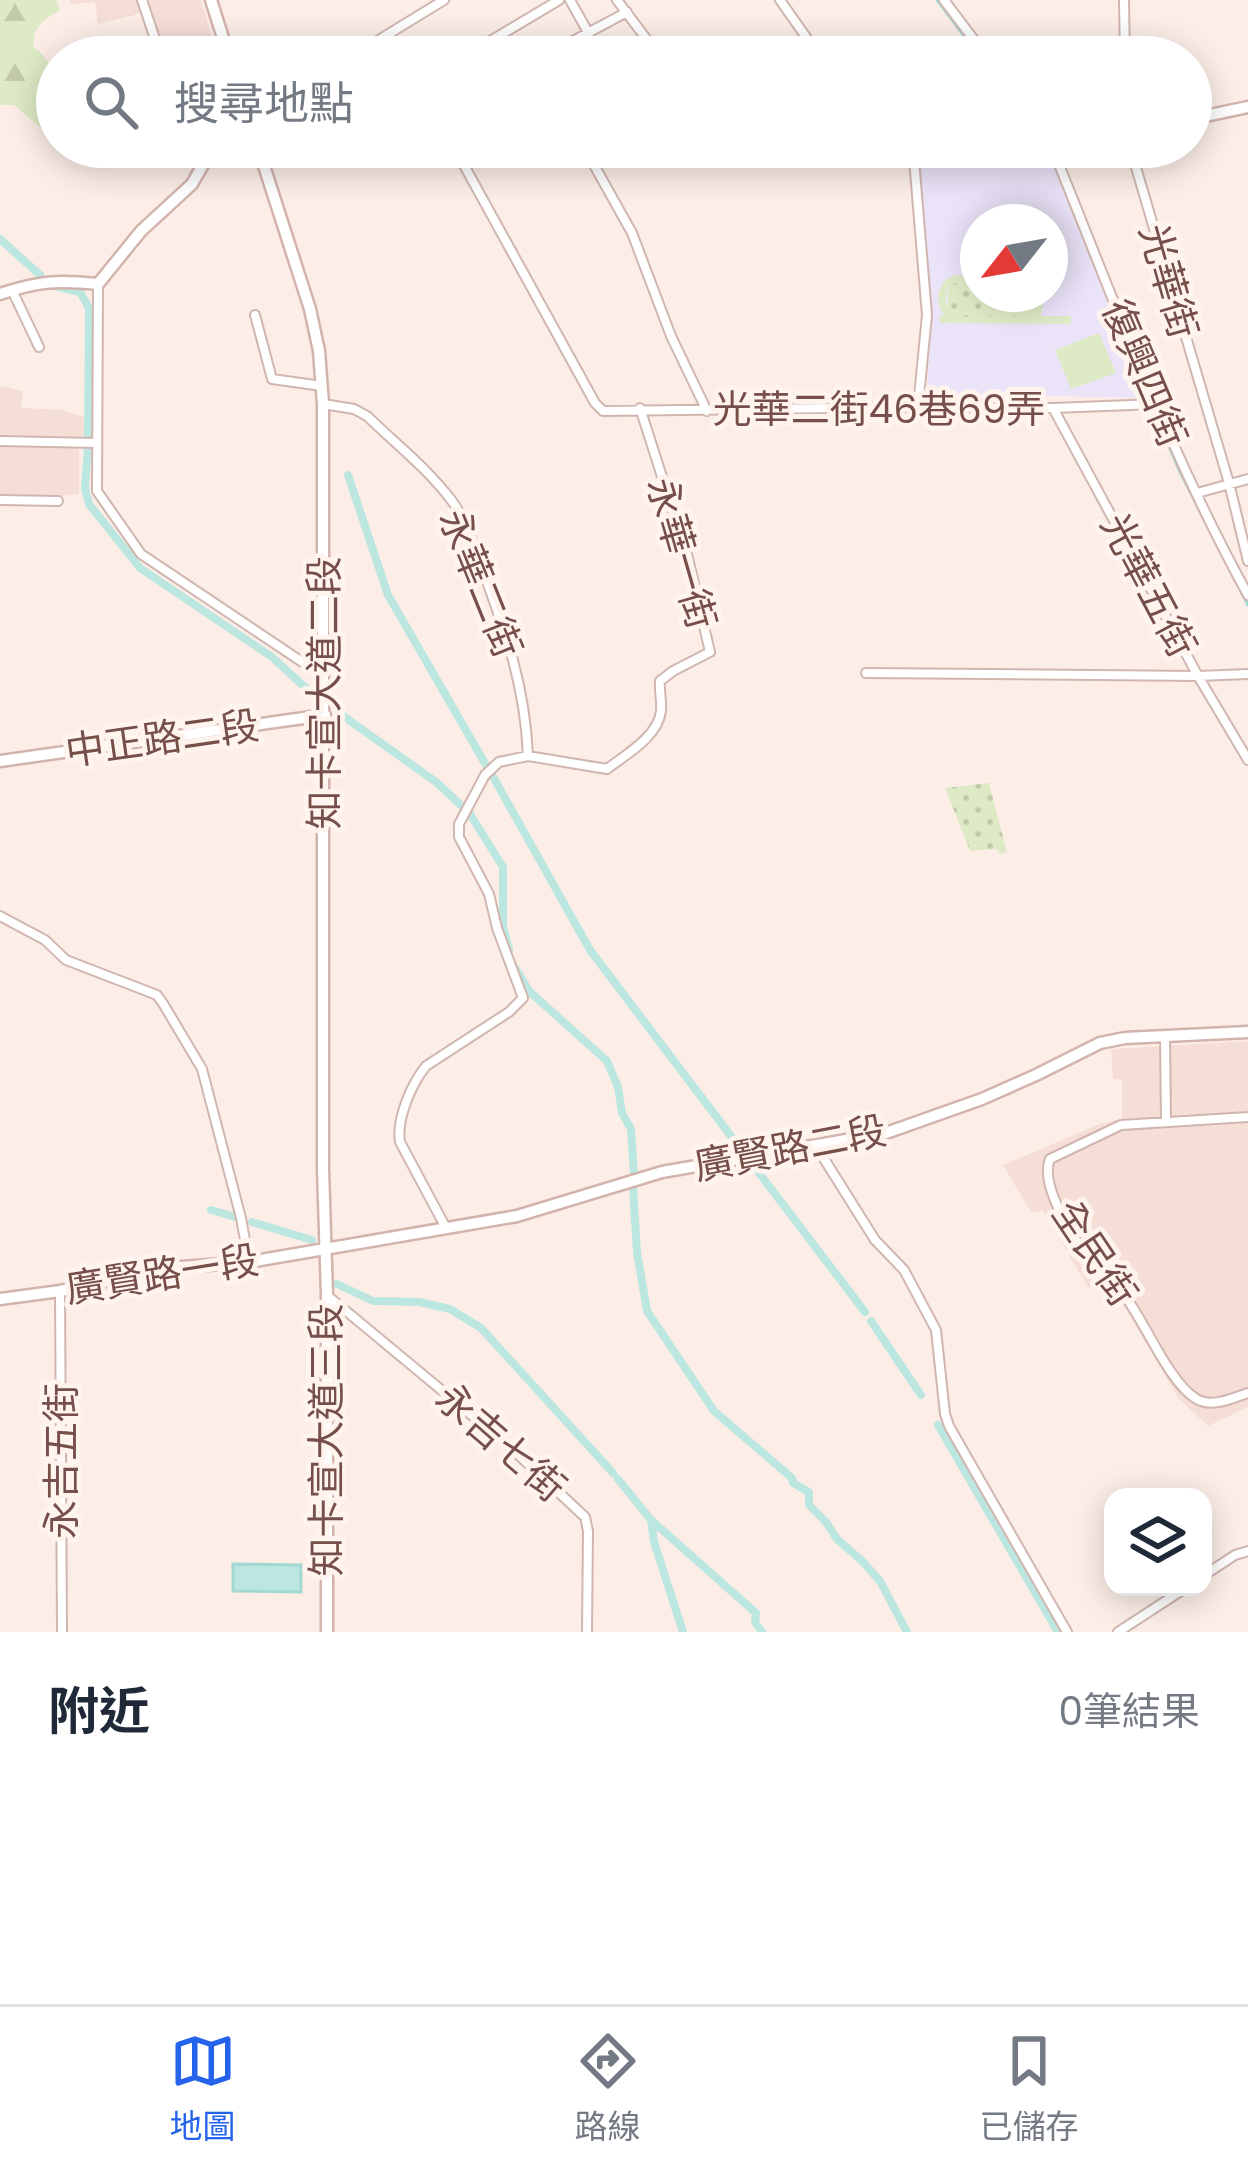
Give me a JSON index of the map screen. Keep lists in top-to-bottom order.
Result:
{
  "streets": {
    "street": [
      "光華街",
      "復興四街",
      "光華二街46巷69弄",
      "永華一街",
      "永華二街",
      "光華五街",
      "知卡宣大道二段",
      "中正路二段",
      "廣賢路二段",
      "全民街",
      "廣賢路一段",
      "知卡宣大道三段",
      "永吉七街",
      "永吉五街"
    ]
  },
  "crossings": [
    ["復興四街", "光華二街46巷69弄"],
    ["光華二街46巷69弄", "永華一街"],
    ["光華二街46巷69弄", "光華五街"],
    ["永華一街", "永華二街"],
    ["永華二街", "知卡宣大道二段"],
    ["知卡宣大道二段", "中正路二段"],
    ["知卡宣大道二段", "廣賢路二段"],
    ["知卡宣大道二段", "廣賢路一段"],
    ["知卡宣大道二段", "知卡宣大道三段"],
    ["廣賢路二段", "廣賢路一段"],
    ["廣賢路二段", "知卡宣大道三段"],
    ["廣賢路一段", "知卡宣大道三段"],
    ["廣賢路一段", "永吉五街"],
    ["知卡宣大道三段", "永吉七街"]
  ],
  "north": "bottom left",
  "page": {
    "search": "搜尋地點",
    "heading": ["附近", "0筆結果"],
    "nav": ["地圖", "路線", "已儲存"]
  }
}
